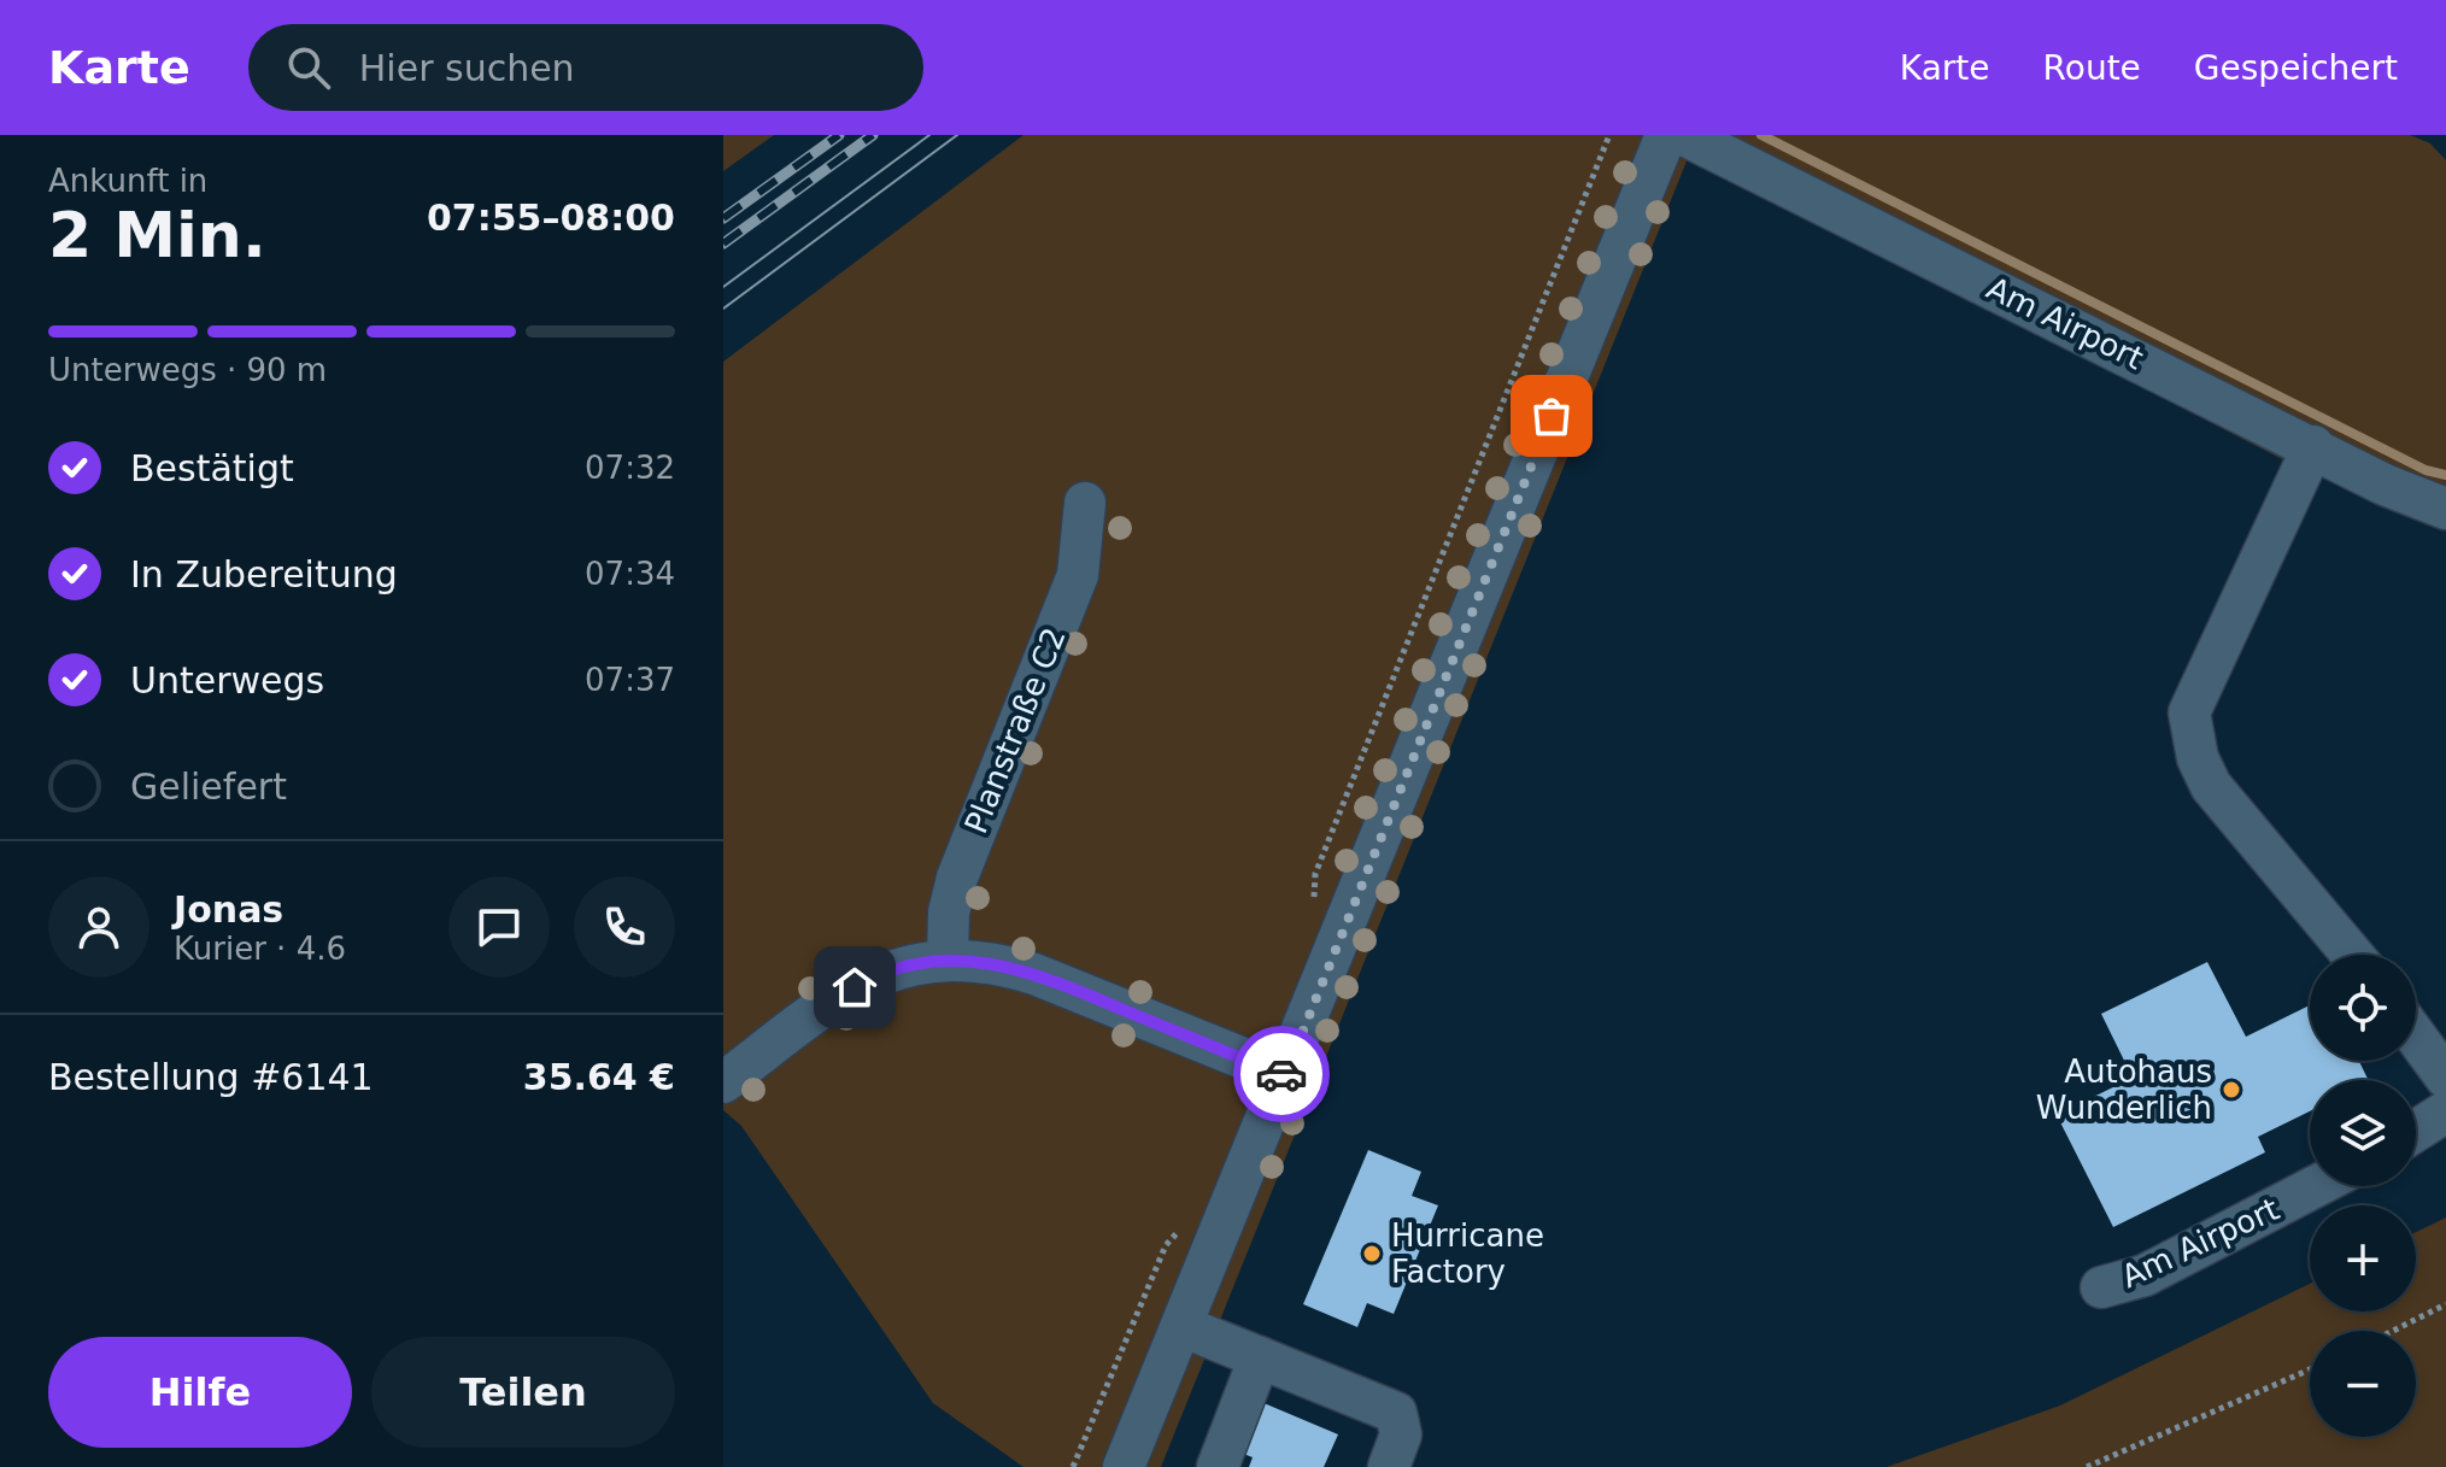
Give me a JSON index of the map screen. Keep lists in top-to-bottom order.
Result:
{
  "streets": {
    "street": ["Am Airport", "Planstraße C2"]
  },
  "places": ["Autohaus Wunderlich", "Hurricane Factory"],
  "page": {
    "header": "Karte",
    "search": "Hier suchen",
    "nav": ["Karte", "Route", "Gespeichert"],
    "heading": ["2 Min.", "Ankunft in", "07:55–08:00"],
    "panel": [
      "Jonas",
      "Kurier · 4.6",
      "Bestellung #6141",
      "35.64 €"
    ],
    "bar": "Unterwegs · 90 m",
    "list": [
      ["Bestätigt", "07:32"],
      ["In Zubereitung", "07:34"],
      ["Unterwegs", "07:37"],
      "Geliefert"
    ],
    "map_buttons": ["+", "−"],
    "buttons": ["Hilfe", "Teilen"]
  }
}
